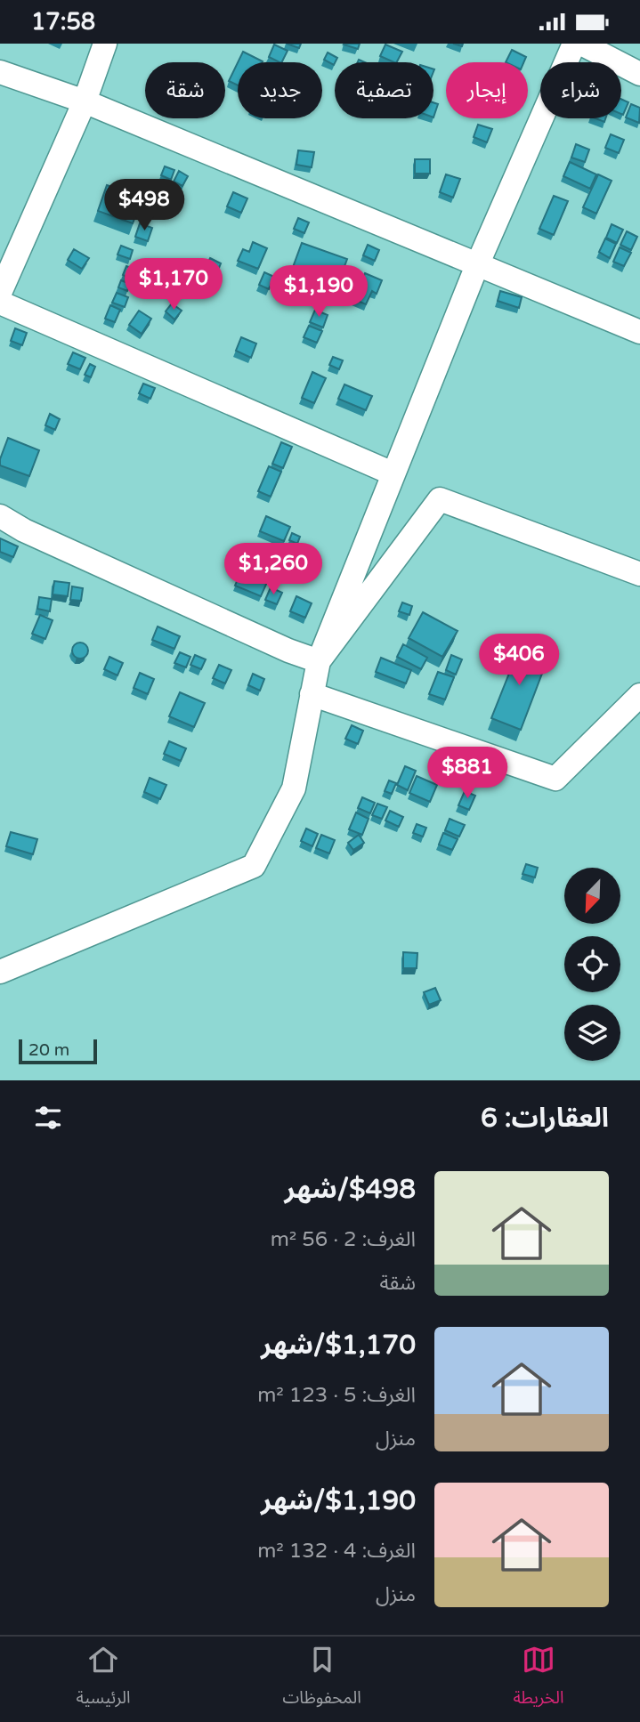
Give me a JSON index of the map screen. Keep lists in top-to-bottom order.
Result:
{
  "scale_bar": "20 m",
  "north": "bottom left",
  "page": {
    "status": "17:58",
    "chip": [
      "شراء",
      "إيجار",
      "تصفية",
      "جديد",
      "شقة"
    ],
    "price": [
      "$498",
      "$1,170",
      "$1,190",
      "$1,260",
      "$406",
      "$881"
    ],
    "scale": "20 m",
    "heading": "العقارات: 6",
    "list": [
      {
        "name": "$498/شهر",
        "note": "الغرف: 2 · 56 m² · شقة"
      },
      {
        "name": "$1,170/شهر",
        "note": "الغرف: 5 · 123 m² · منزل"
      },
      {
        "name": "$1,190/شهر",
        "note": "الغرف: 4 · 132 m² · منزل"
      }
    ],
    "tabs": ["الخريطة", "المحفوظات", "الرئيسية"]
  }
}
